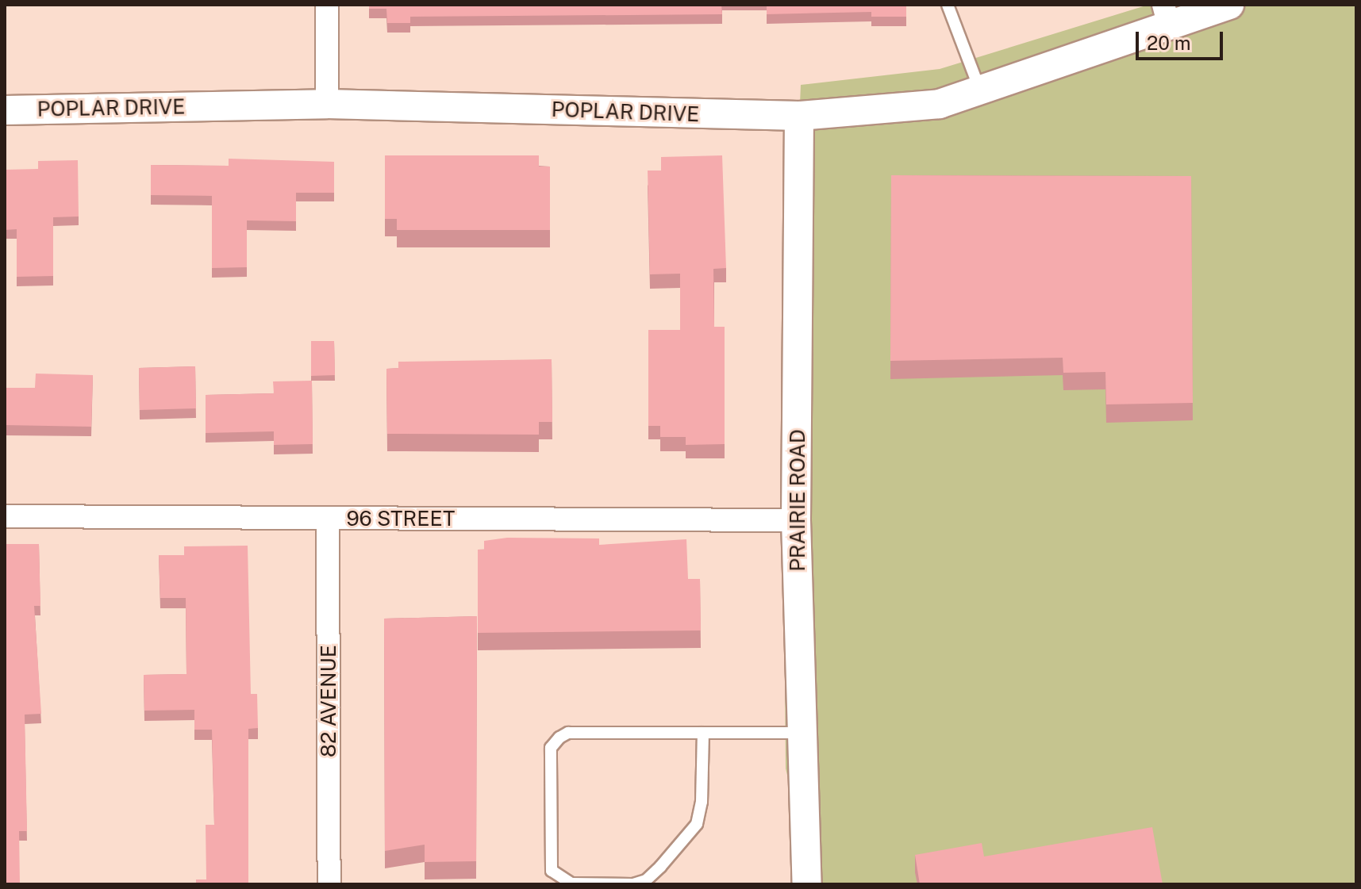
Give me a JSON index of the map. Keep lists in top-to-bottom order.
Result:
{
  "streets": {
    "street": [
      "POPLAR DRIVE",
      "PRAIRIE ROAD",
      "96 STREET",
      "82 AVENUE"
    ]
  },
  "crossings": [
    ["POPLAR DRIVE", "PRAIRIE ROAD"],
    ["PRAIRIE ROAD", "96 STREET"],
    ["96 STREET", "82 AVENUE"]
  ],
  "scale_bar": "20 m"
}
